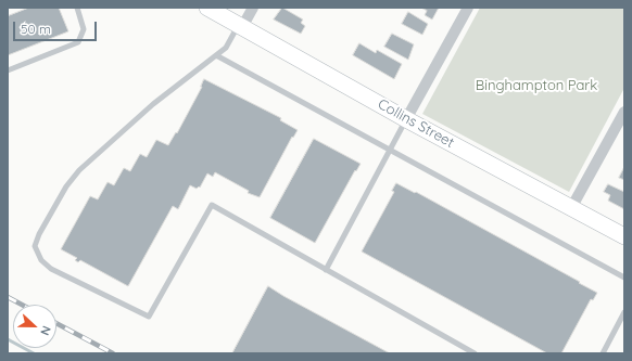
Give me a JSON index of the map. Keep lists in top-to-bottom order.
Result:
{
  "streets": {
    "street": ["Collins Street"]
  },
  "parks": ["Binghampton Park"],
  "scale_bar": "50 m",
  "north": "right"
}
